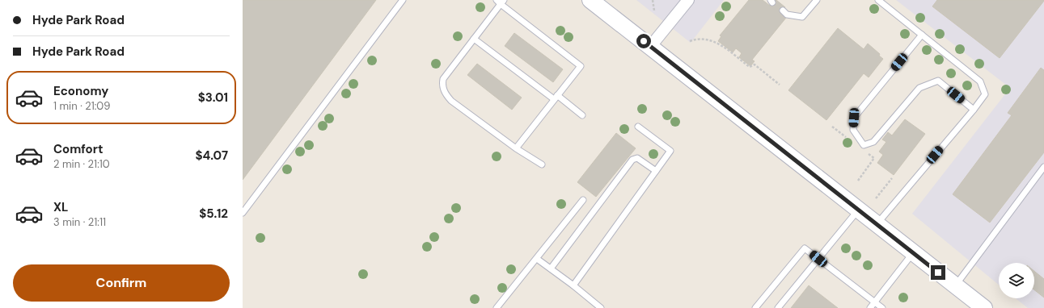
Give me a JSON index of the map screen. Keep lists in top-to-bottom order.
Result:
{
  "page": {
    "banner": ["Hyde Park Road", "Hyde Park Road"],
    "list": [
      {
        "name": "Economy",
        "note": "1 min · 21:09",
        "value": "$3.01"
      },
      {
        "name": "Comfort",
        "note": "2 min · 21:10",
        "value": "$4.07"
      },
      {
        "name": "XL",
        "note": "3 min · 21:11",
        "value": "$5.12"
      }
    ],
    "buttons": "Confirm"
  }
}
